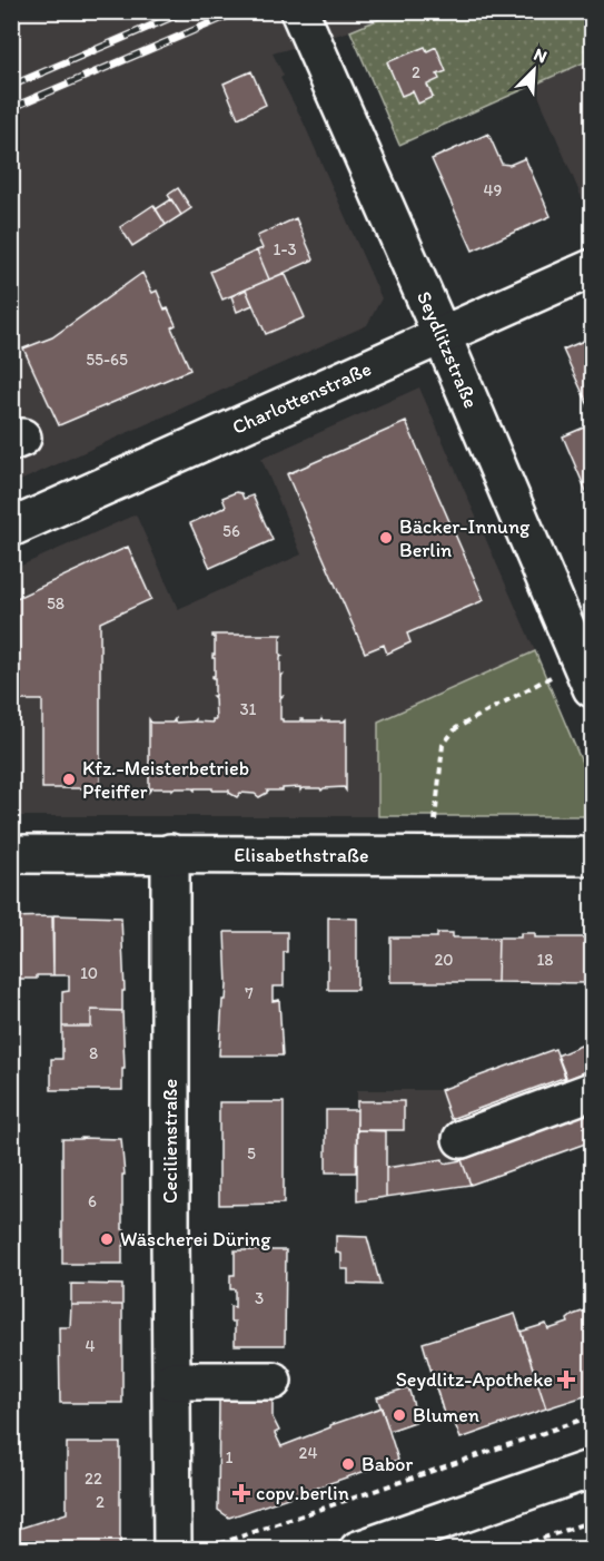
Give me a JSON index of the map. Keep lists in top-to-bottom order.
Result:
{
  "streets": {
    "street": [
      "Seydlitzstraße",
      "Charlottenstraße",
      "Elisabethstraße",
      "Cecilienstraße"
    ]
  },
  "crossings": [
    ["Seydlitzstraße", "Charlottenstraße"],
    ["Elisabethstraße", "Cecilienstraße"]
  ],
  "places": {
    "other": [
      "Bäcker-Innung Berlin",
      "Kfz.-Meisterbetrieb Pfeiffer",
      "Wäscherei Düring",
      "Blumen",
      "Babor"
    ],
    "health": ["Seydlitz-Apotheke", "copv.berlin"]
  },
  "house_numbers": [
    "2",
    "49",
    "1-3",
    "55-65",
    "56",
    "58",
    "31",
    "20",
    "18",
    "10",
    "7",
    "8",
    "5",
    "6",
    "3",
    "4",
    "24",
    "1",
    "22",
    "2"
  ],
  "north": "top right"
}
